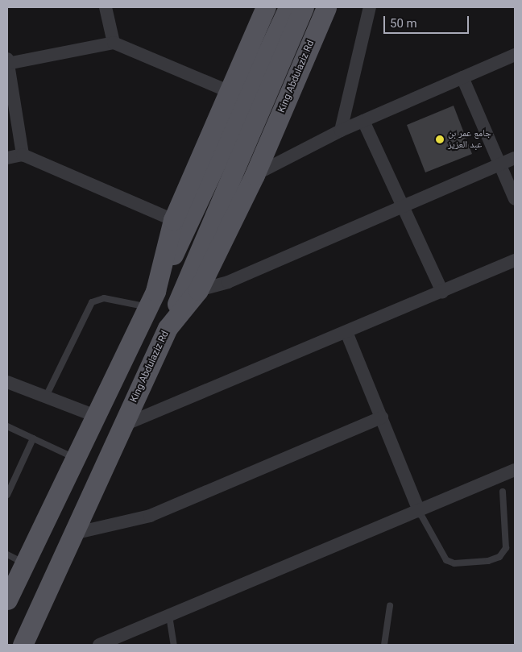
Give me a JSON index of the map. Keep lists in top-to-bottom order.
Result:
{
  "streets": {
    "main road": ["King Abdulaziz Rd"]
  },
  "places": ["جامع عمر بن عبد العزيز"],
  "scale_bar": "50 m"
}
